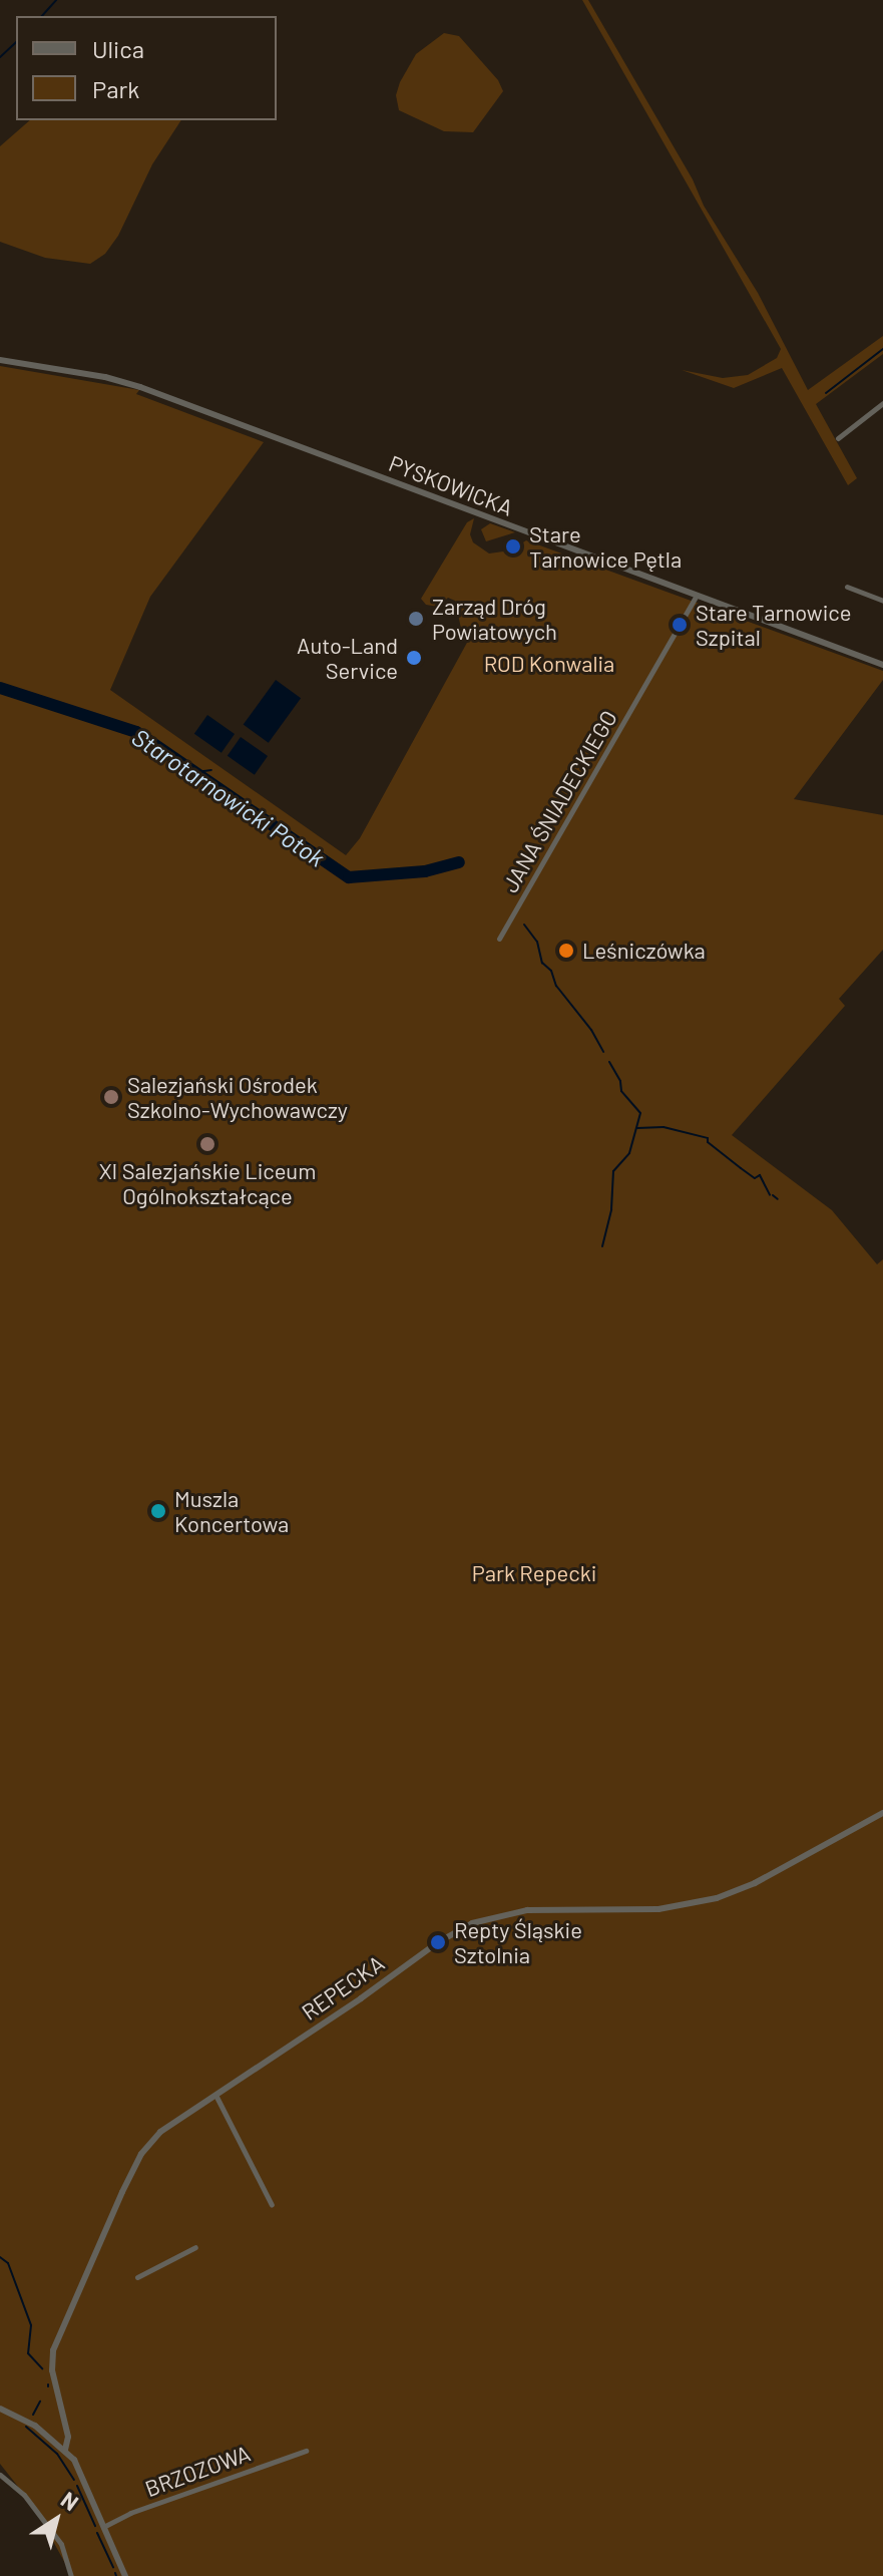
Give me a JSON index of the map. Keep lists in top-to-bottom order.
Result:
{
  "streets": {
    "street": [
      "PYSKOWICKA",
      "JANA ŚNIADECKIEGO",
      "REPECKA",
      "BRZOZOWA"
    ]
  },
  "crossings": [
    ["PYSKOWICKA", "JANA ŚNIADECKIEGO"]
  ],
  "water": ["Starotarnowicki Potok"],
  "parks": ["ROD Konwalia", "Park Repecki"],
  "places": [
    "Stare Tarnowice Pętla",
    "Zarząd Dróg Powiatowych",
    "Stare Tarnowice Szpital",
    "Auto-Land Service",
    "Leśniczówka",
    "Salezjański Ośrodek Szkolno-Wychowawczy",
    "XI Salezjańskie Liceum Ogólnokształcące",
    "Muszla Koncertowa",
    "Repty Śląskie Sztolnia"
  ],
  "legend": ["Ulica", "Park"],
  "north": "top right"
}
